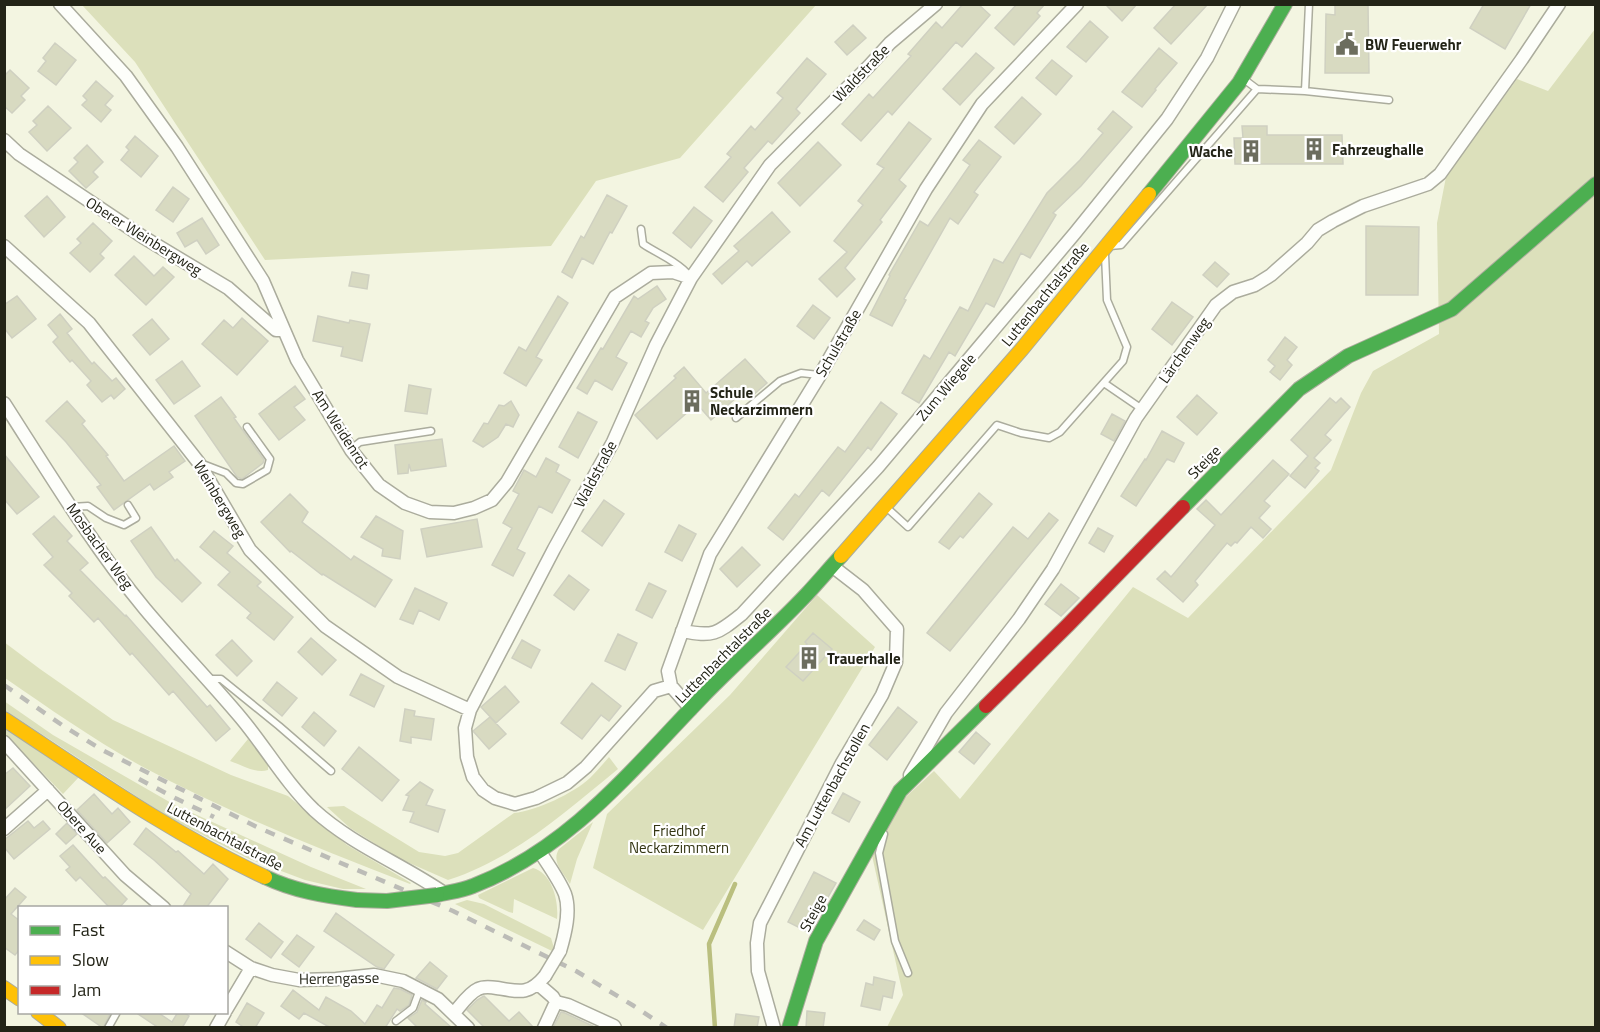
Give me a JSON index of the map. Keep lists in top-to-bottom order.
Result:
{
  "streets": {
    "street": [
      "Waldstraße",
      "Oberer Weinbergweg",
      "Luttenbachtalstraße",
      "Schulstraße",
      "Lärchenweg",
      "Zum Wiegele",
      "Am Weidenrot",
      "Steige",
      "Weinbergweg",
      "Mosbacher Weg",
      "Am Luttenbachstollen",
      "Obere Aue",
      "Herrengasse"
    ]
  },
  "crossings": [
    ["Waldstraße", "Schulstraße"],
    ["Waldstraße", "Am Weidenrot"],
    ["Waldstraße", "Weinbergweg"],
    ["Oberer Weinbergweg", "Am Weidenrot"],
    ["Luttenbachtalstraße", "Mosbacher Weg"],
    ["Luttenbachtalstraße", "Am Luttenbachstollen"],
    ["Schulstraße", "Zum Wiegele"],
    ["Lärchenweg", "Steige"]
  ],
  "parks": ["Friedhof Neckarzimmern"],
  "places": {
    "public building": ["BW Feuerwehr"],
    "building": [
      "Fahrzeughalle",
      "Wache",
      "Schule Neckarzimmern",
      "Trauerhalle"
    ]
  },
  "legend": ["Fast", "Slow", "Jam"]
}
